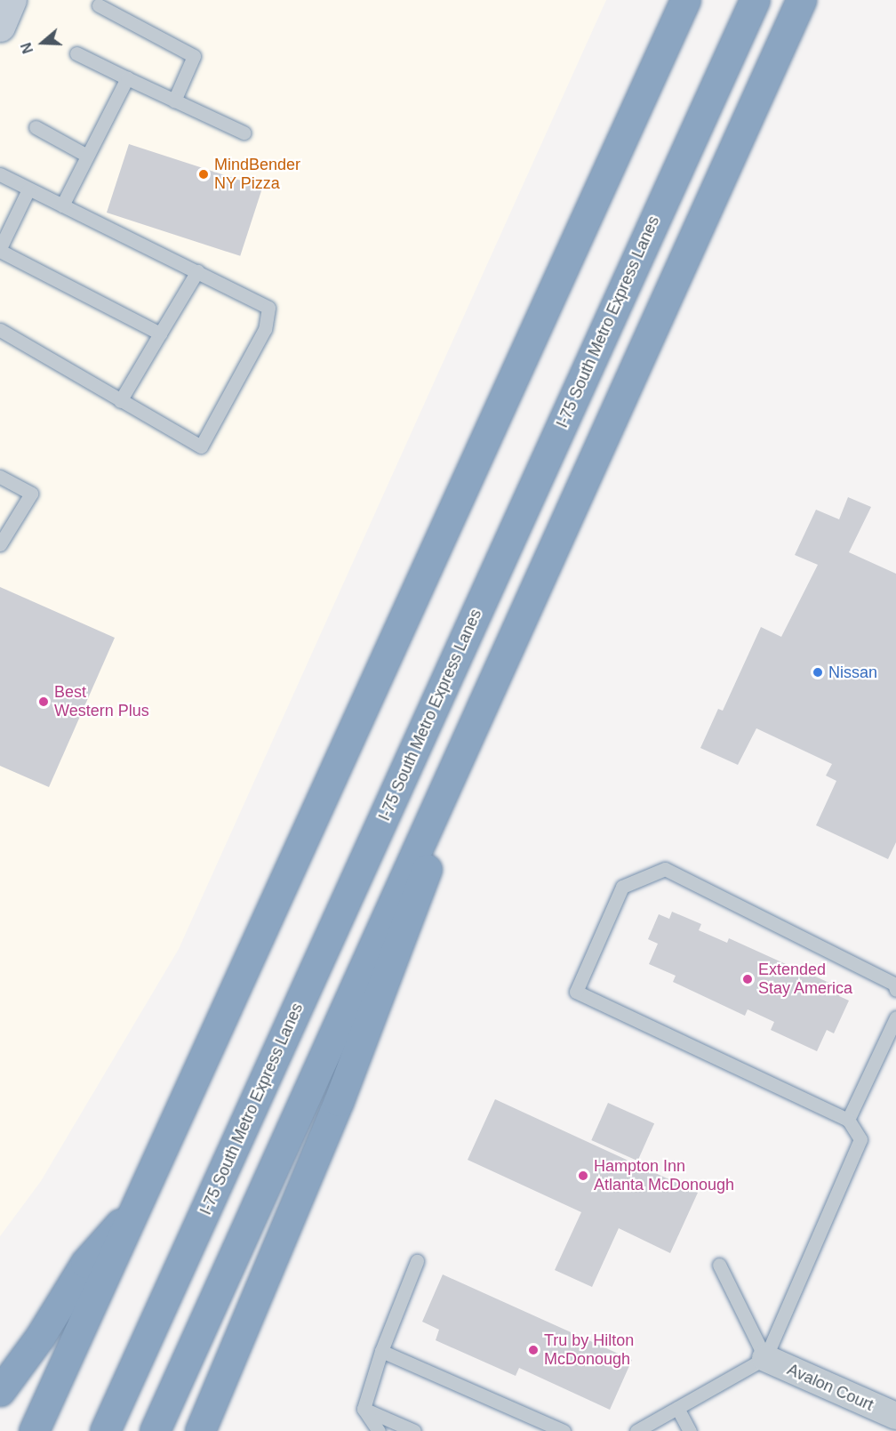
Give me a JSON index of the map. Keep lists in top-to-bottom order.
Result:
{
  "streets": {
    "highway": ["I-75 South Metro Express Lanes"],
    "street": ["Avalon Court"]
  },
  "places": [
    "MindBender NY Pizza",
    "Nissan",
    "Best Western Plus",
    "Extended Stay America",
    "Hampton Inn Atlanta McDonough",
    "Tru by Hilton McDonough"
  ],
  "north": "left"
}
